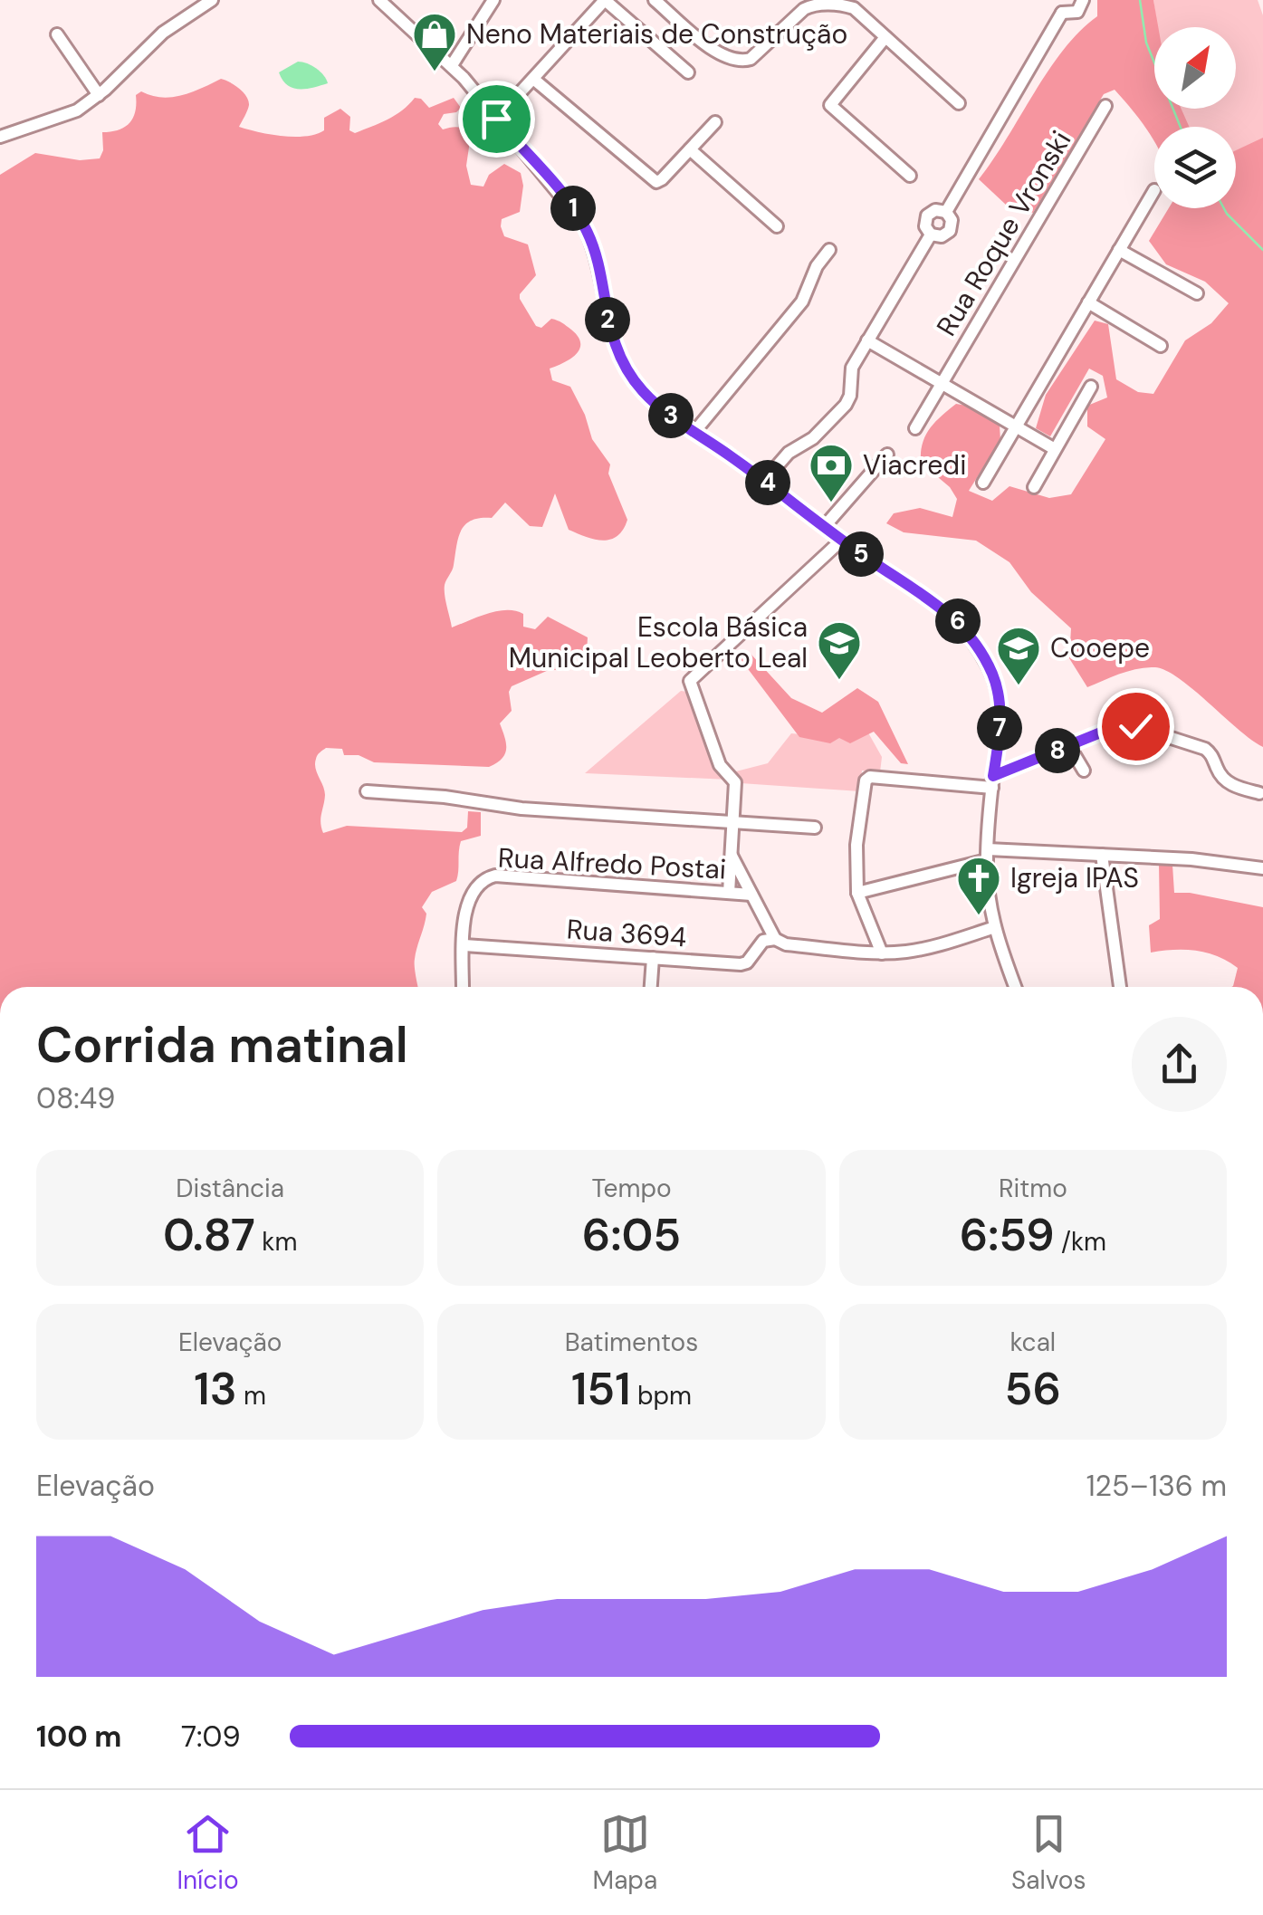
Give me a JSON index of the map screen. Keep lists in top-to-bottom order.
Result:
{
  "streets": {
    "street": ["Rua Roque Vronski", "Rua Alfredo Postai", "Rua 3694"]
  },
  "crossings": [
    ["Rua Alfredo Postai", "Rua 3694"]
  ],
  "places": {
    "shop": ["Neno Materiais de Construção"],
    "bank": ["Viacredi"],
    "school or university": ["Escola Básica Municipal Leoberto Leal", "Cooepe"],
    "church": ["Igreja IPAS"]
  },
  "north": "top right",
  "page": {
    "pins": [
      "1",
      "2",
      "3",
      "4",
      "5",
      "6",
      "7",
      "8"
    ],
    "heading": ["Corrida matinal", "08:49"],
    "stats": [
      ["Distância", "0.87 km"],
      ["Tempo", "6:05"],
      ["Ritmo", "6:59 /km"],
      ["Elevação", "13 m"],
      ["Batimentos", "151 bpm"],
      ["kcal", "56"]
    ],
    "chart": ["Elevação", "125–136 m"],
    "list": [
      {
        "name": "100 m",
        "note": "7:09"
      }
    ],
    "tabs": ["Início", "Mapa", "Salvos"]
  }
}
